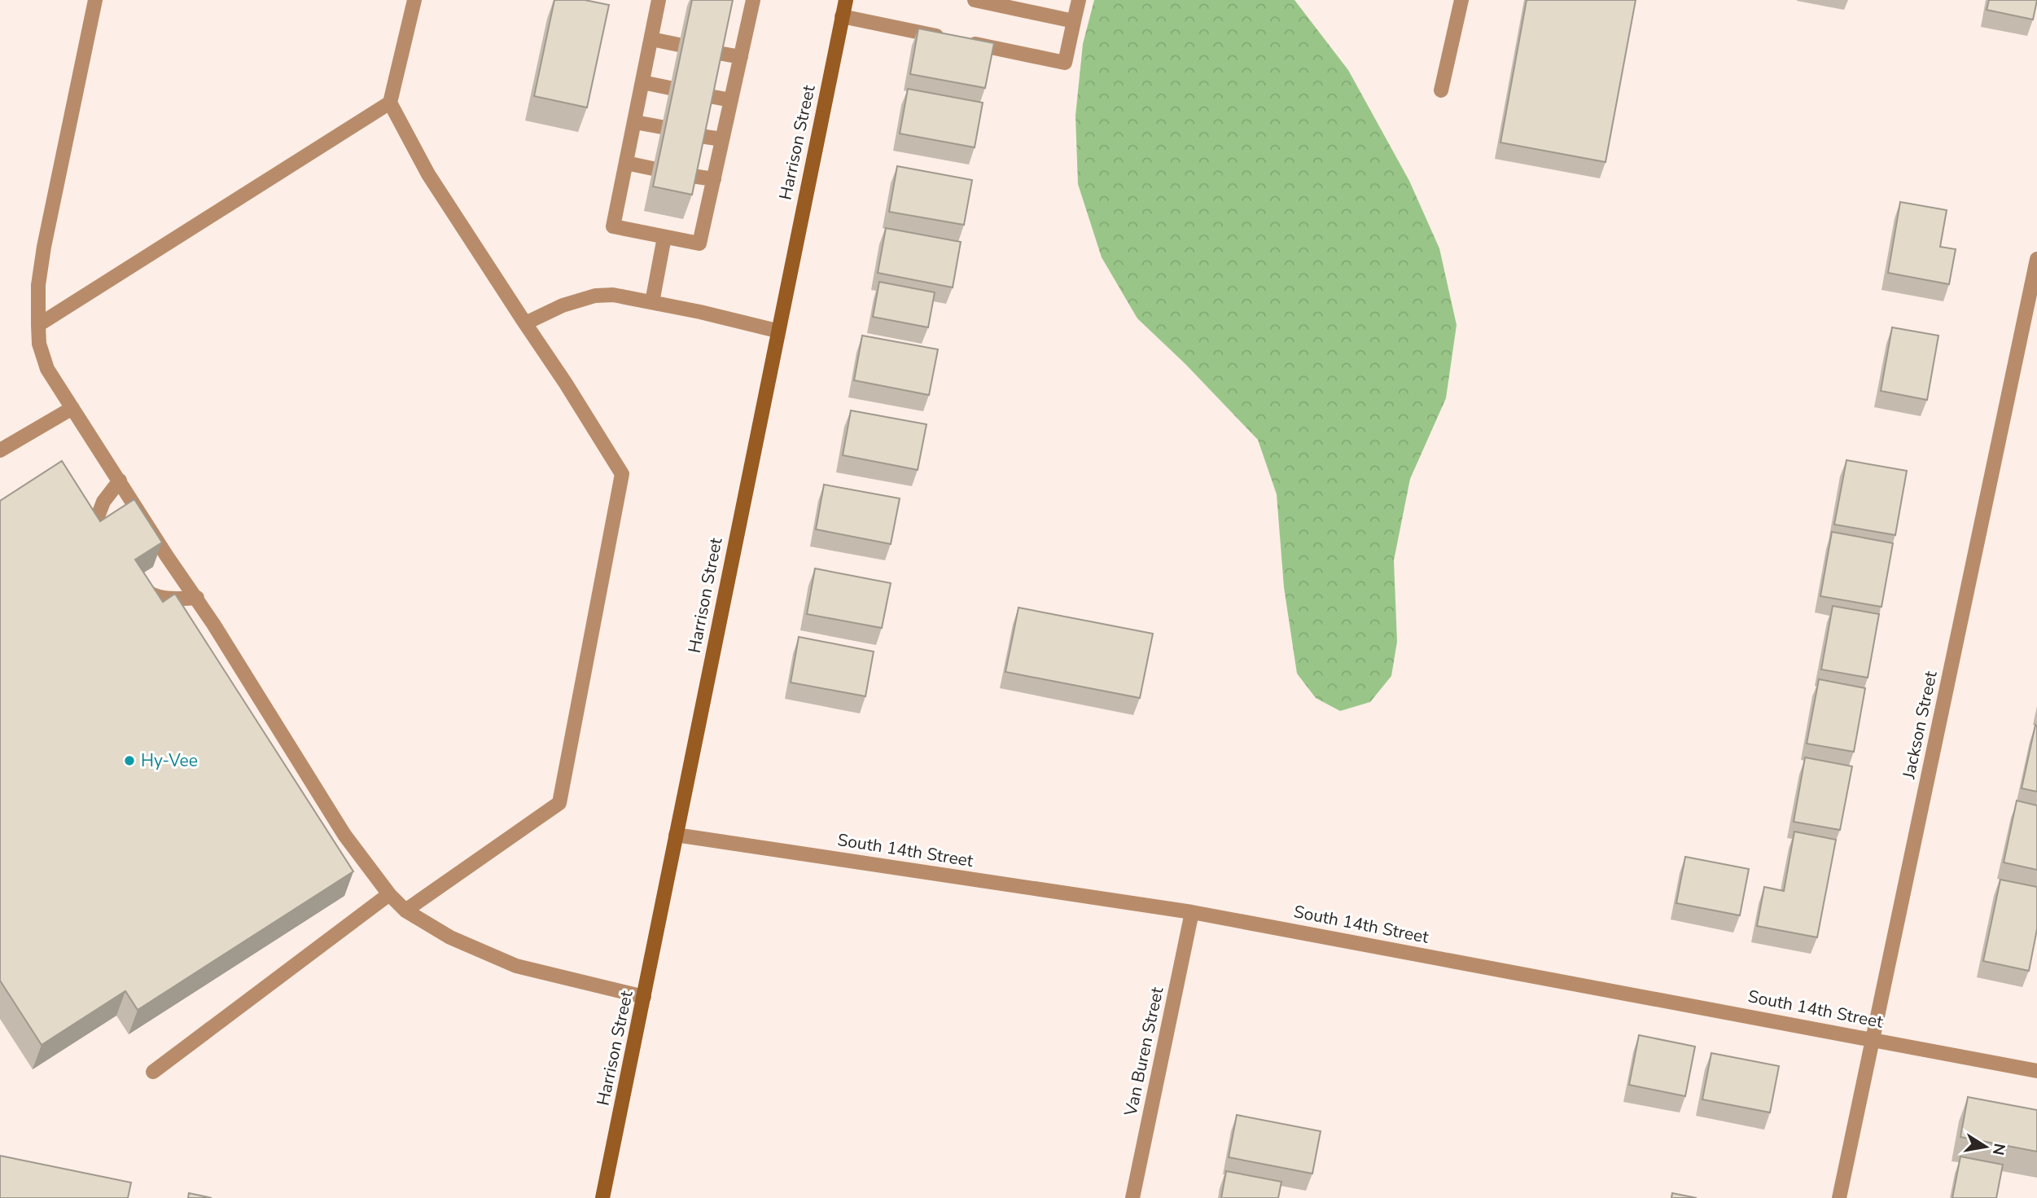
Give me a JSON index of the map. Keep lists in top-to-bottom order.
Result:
{
  "streets": {
    "street": [
      "Harrison Street",
      "Jackson Street",
      "South 14th Street",
      "Van Buren Street"
    ]
  },
  "crossings": [
    ["Harrison Street", "South 14th Street"],
    ["Jackson Street", "South 14th Street"],
    ["South 14th Street", "Van Buren Street"]
  ],
  "places": ["Hy-Vee"],
  "north": "right"
}
